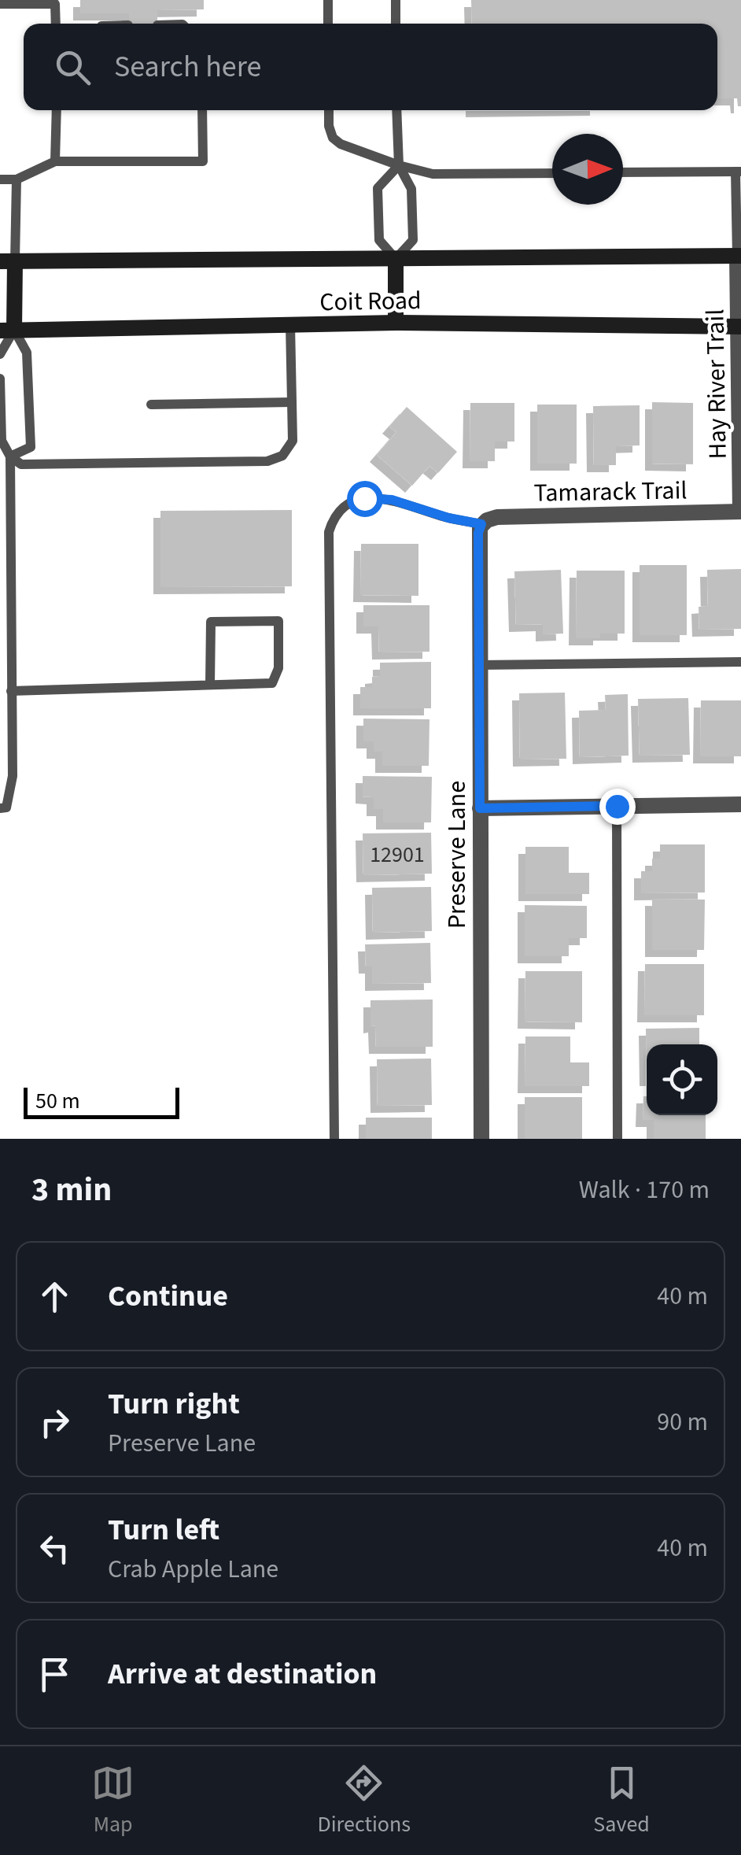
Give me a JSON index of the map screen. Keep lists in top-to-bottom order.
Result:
{
  "streets": {
    "main road": ["Coit Road"],
    "street": ["Hay River Trail", "Tamarack Trail", "Preserve Lane"]
  },
  "crossings": [
    ["Coit Road", "Hay River Trail"],
    ["Hay River Trail", "Tamarack Trail"],
    ["Tamarack Trail", "Preserve Lane"]
  ],
  "house_numbers": ["12901"],
  "scale_bar": "50 m",
  "north": "right",
  "page": {
    "search": "Search here",
    "scale": "50 m",
    "heading": ["3 min", "Walk · 170 m"],
    "list": [
      ["Continue", "40 m"],
      ["Turn right", "Preserve Lane", "90 m"],
      ["Turn left", "Crab Apple Lane", "40 m"],
      "Arrive at destination"
    ],
    "nav": ["Map", "Directions", "Saved"]
  }
}
